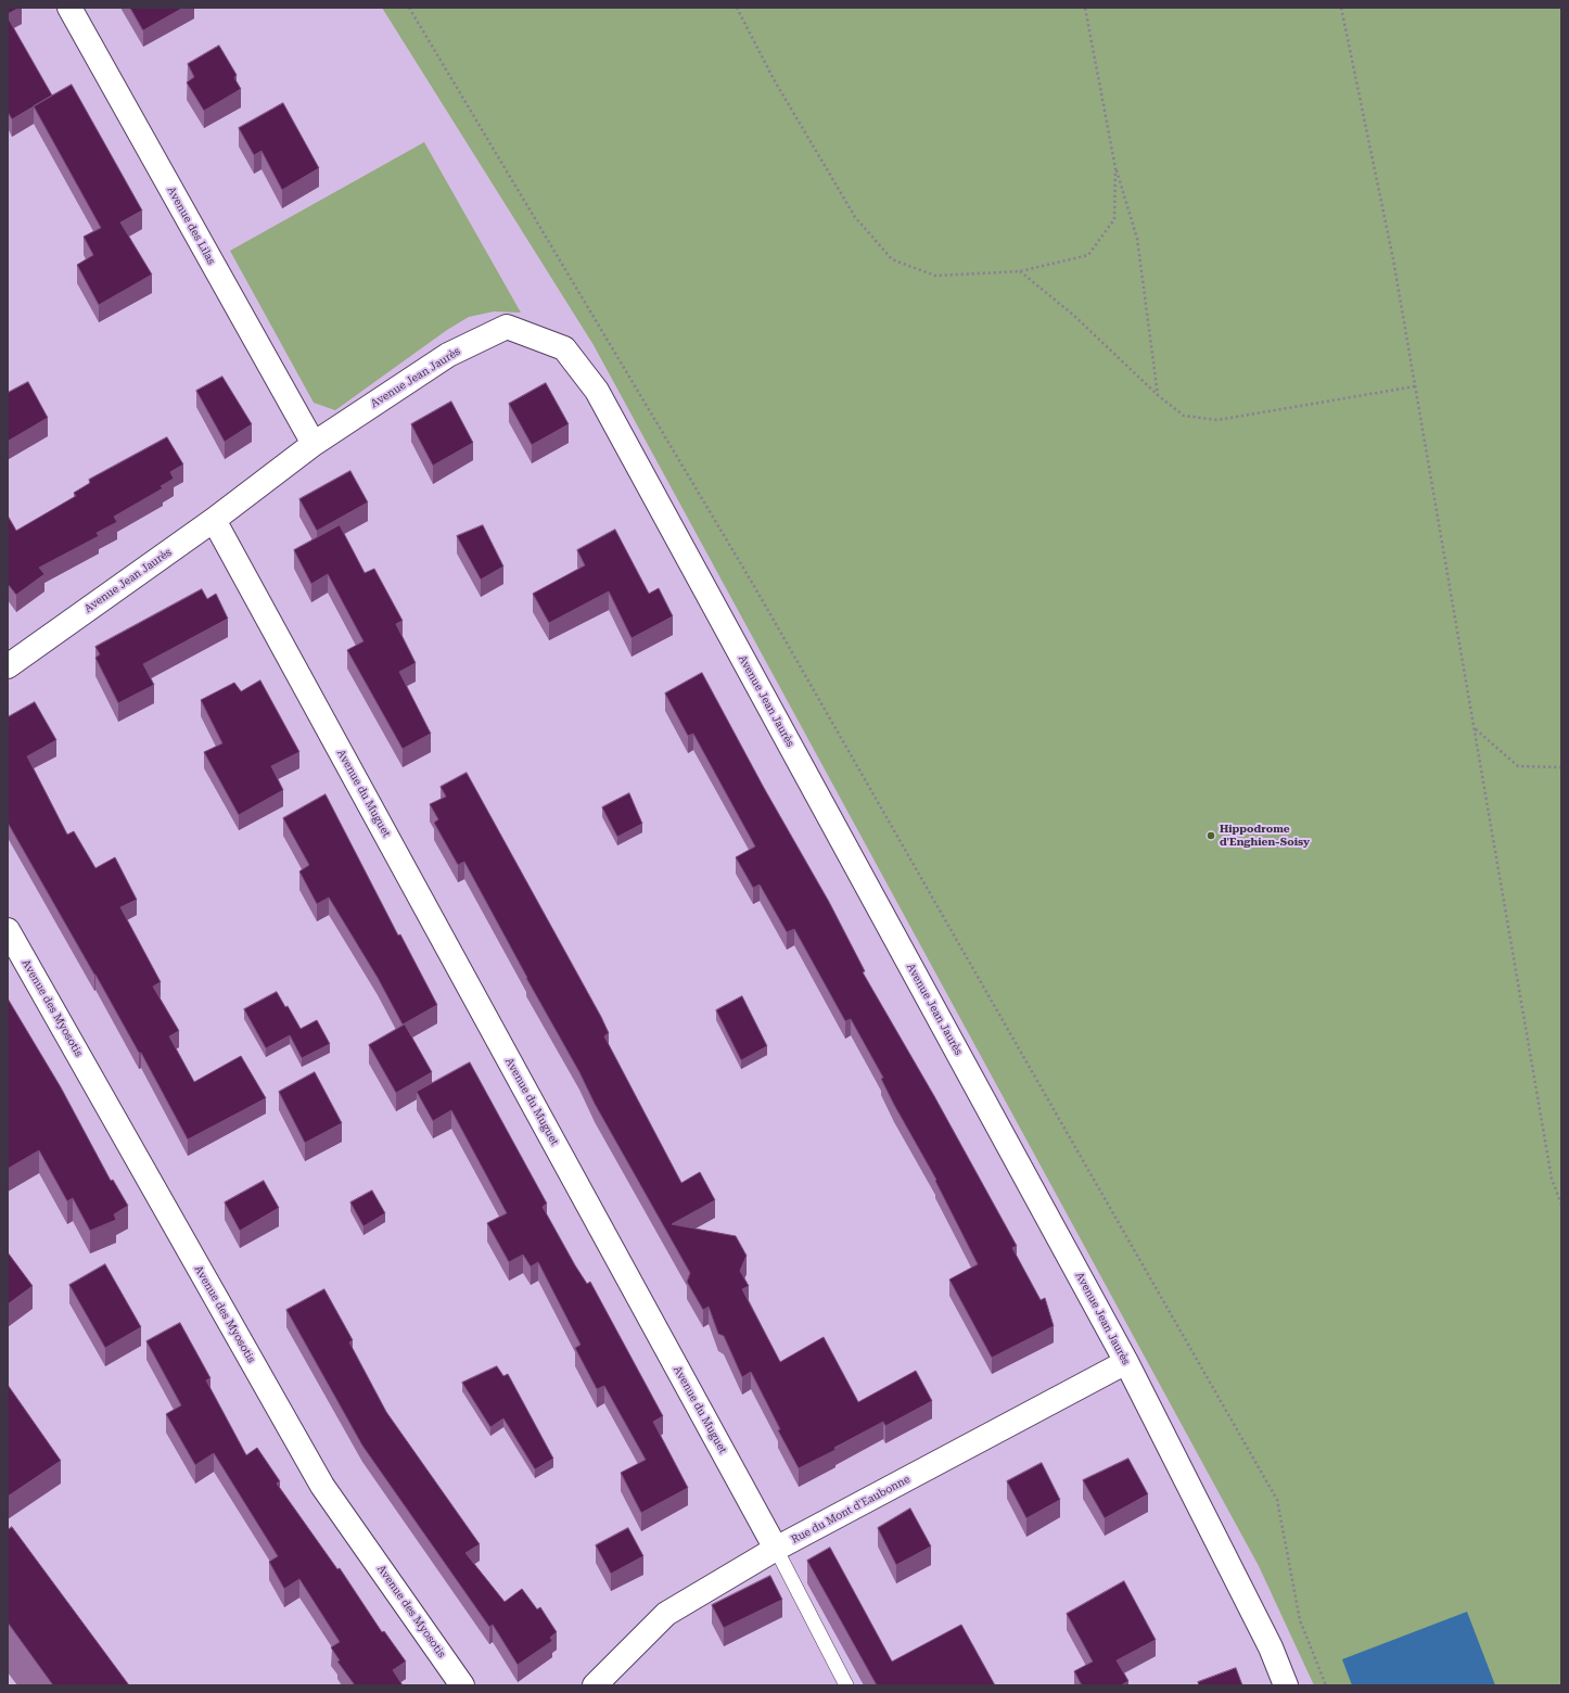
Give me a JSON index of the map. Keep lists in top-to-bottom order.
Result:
{
  "streets": {
    "street": [
      "Avenue des Lilas",
      "Avenue Jean Jaurès",
      "Avenue du Muguet",
      "Avenue des Myosotis",
      "Rue du Mont d'Eaubonne"
    ]
  },
  "crossings": [
    ["Avenue des Lilas", "Avenue Jean Jaurès"],
    ["Avenue Jean Jaurès", "Avenue du Muguet"],
    ["Avenue Jean Jaurès", "Rue du Mont d'Eaubonne"],
    ["Avenue du Muguet", "Rue du Mont d'Eaubonne"]
  ],
  "places": ["Hippodrome d'Enghien-Soisy"]
}
